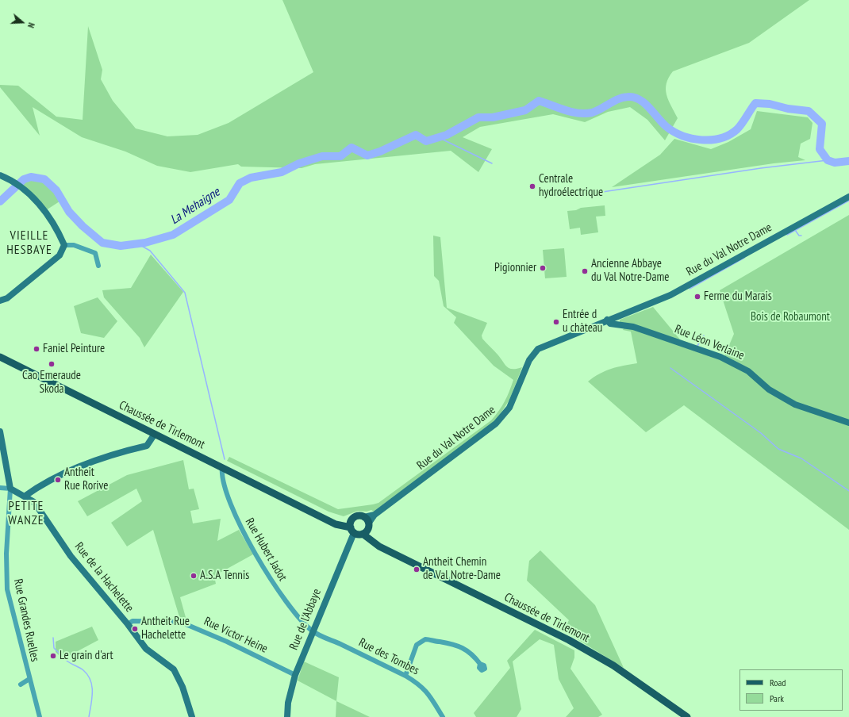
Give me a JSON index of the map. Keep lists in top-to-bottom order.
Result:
{
  "streets": {
    "main road": ["Chaussée de Tirlemont"],
    "street": [
      "Rue du Val Notre Dame",
      "Rue Léon Verlaine",
      "Rue Hubert Jadot",
      "Rue de la Hachelette",
      "Rue de l'Abbaye",
      "Rue Grandes Ruelles",
      "Rue Victor Heine",
      "Rue des Tombes"
    ]
  },
  "crossings": [
    ["Rue du Val Notre Dame", "Rue Léon Verlaine"],
    ["Rue du Val Notre Dame", "Chaussée de Tirlemont"],
    ["Chaussée de Tirlemont", "Rue Hubert Jadot"],
    ["Chaussée de Tirlemont", "Rue de l'Abbaye"],
    ["Rue Hubert Jadot", "Rue de l'Abbaye"],
    ["Rue Hubert Jadot", "Rue des Tombes"],
    ["Rue de la Hachelette", "Rue Grandes Ruelles"],
    ["Rue de la Hachelette", "Rue Victor Heine"],
    ["Rue de l'Abbaye", "Rue Victor Heine"],
    ["Rue de l'Abbaye", "Rue des Tombes"]
  ],
  "districts": ["VIEILLE HESBAYE", "PETITE WANZE"],
  "water": ["La Mehaigne"],
  "parks": ["Bois de Robaumont"],
  "places": [
    "Centrale hydroélectrique",
    "Pigionnier",
    "Ancienne Abbaye du Val Notre-Dame",
    "Ferme du Marais",
    "Entrée d u chàteau",
    "Faniel Peinture",
    "Cao Emeraude Skoda",
    "Antheit Rue Rorive",
    "Antheit Chemin de Val Notre-Dame",
    "A.S.A Tennis",
    "Antheit Rue Hachelette",
    "Le grain d'art"
  ],
  "legend": ["Road", "Park"],
  "north": "right"
}
